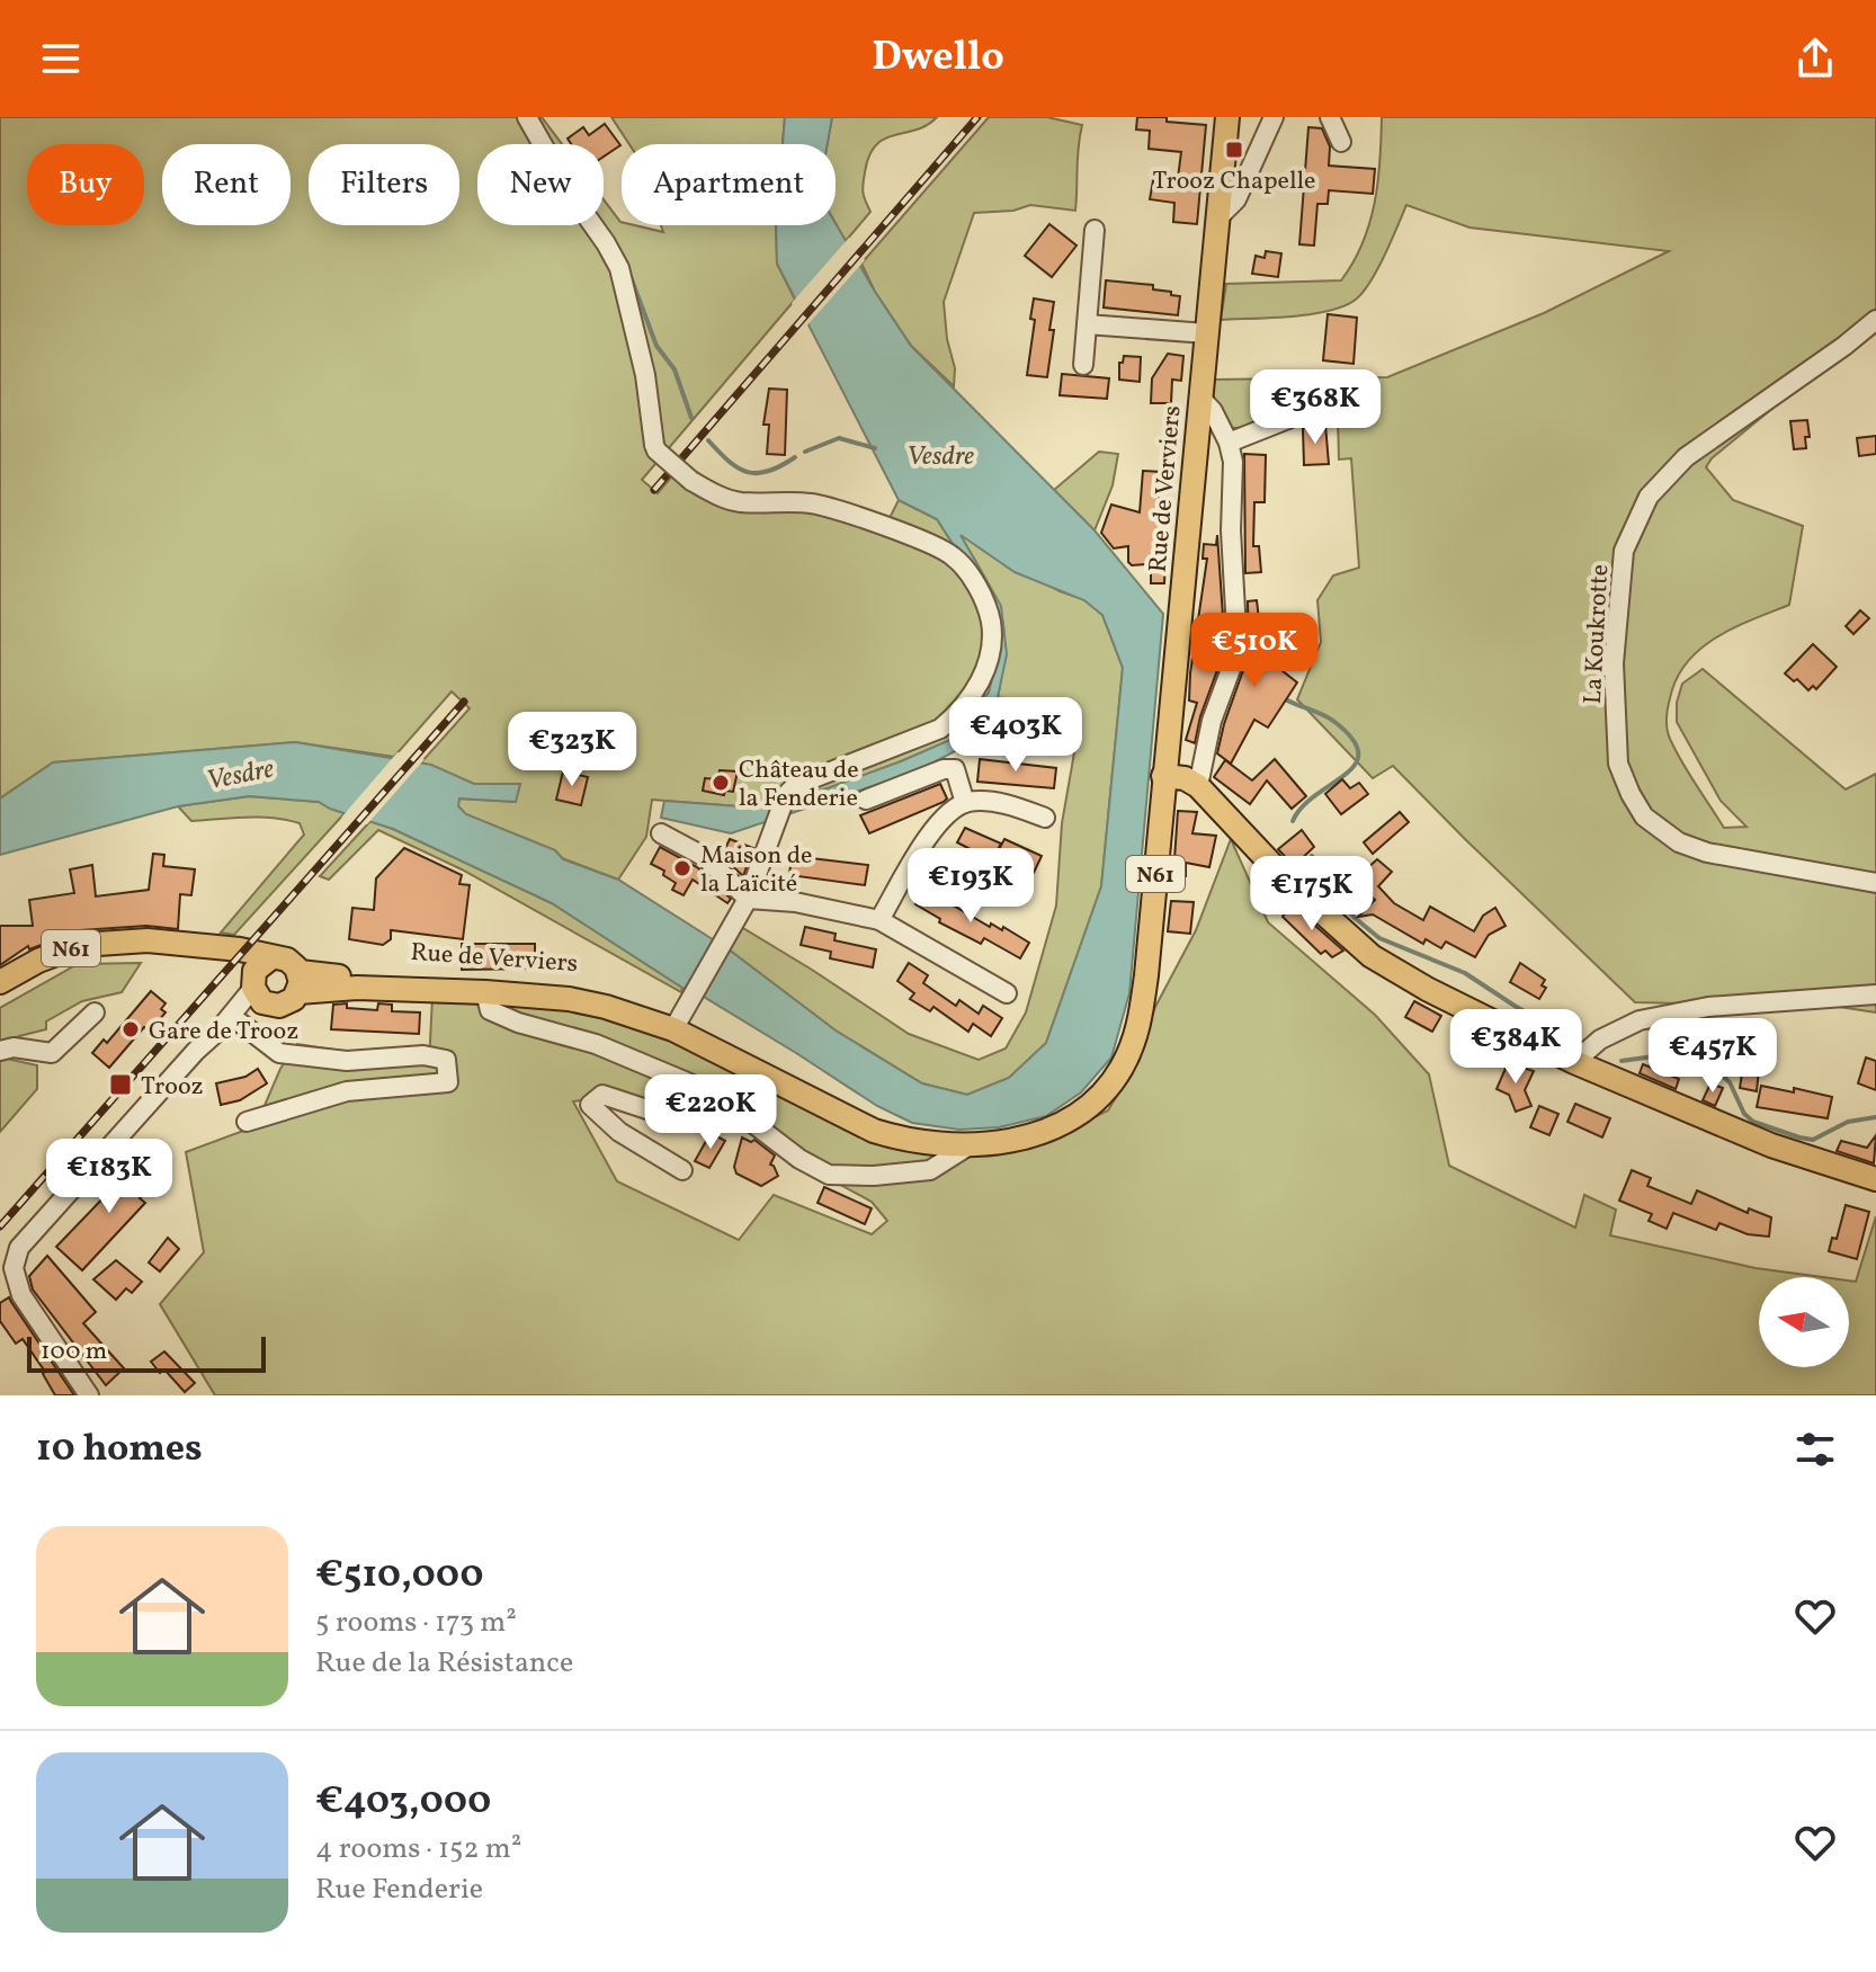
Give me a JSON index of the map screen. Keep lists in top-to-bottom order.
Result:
{
  "streets": {
    "main road": ["Rue de Verviers", "N61"],
    "street": ["La Koukrotte"]
  },
  "crossings": [
    ["Rue de Verviers", "N61"]
  ],
  "water": ["Vesdre"],
  "places": {
    "transit": ["Trooz Chapelle", "Trooz"],
    "other": ["Château de la Fenderie", "Maison de la Laïcité", "Gare de Trooz"]
  },
  "scale_bar": "100 m",
  "north": "left",
  "page": {
    "header": "Dwello",
    "chip": [
      "Buy",
      "Rent",
      "Filters",
      "New",
      "Apartment"
    ],
    "price": [
      "€368K",
      "€510K",
      "€403K",
      "€323K",
      "€193K",
      "€175K",
      "€384K",
      "€457K",
      "€220K",
      "€183K"
    ],
    "scale": "100 m",
    "heading": "10 homes",
    "list": [
      {
        "name": "€510,000",
        "note": "5 rooms · 173 m² · Rue de la Résistance"
      },
      {
        "name": "€403,000",
        "note": "4 rooms · 152 m² · Rue Fenderie"
      }
    ]
  }
}
